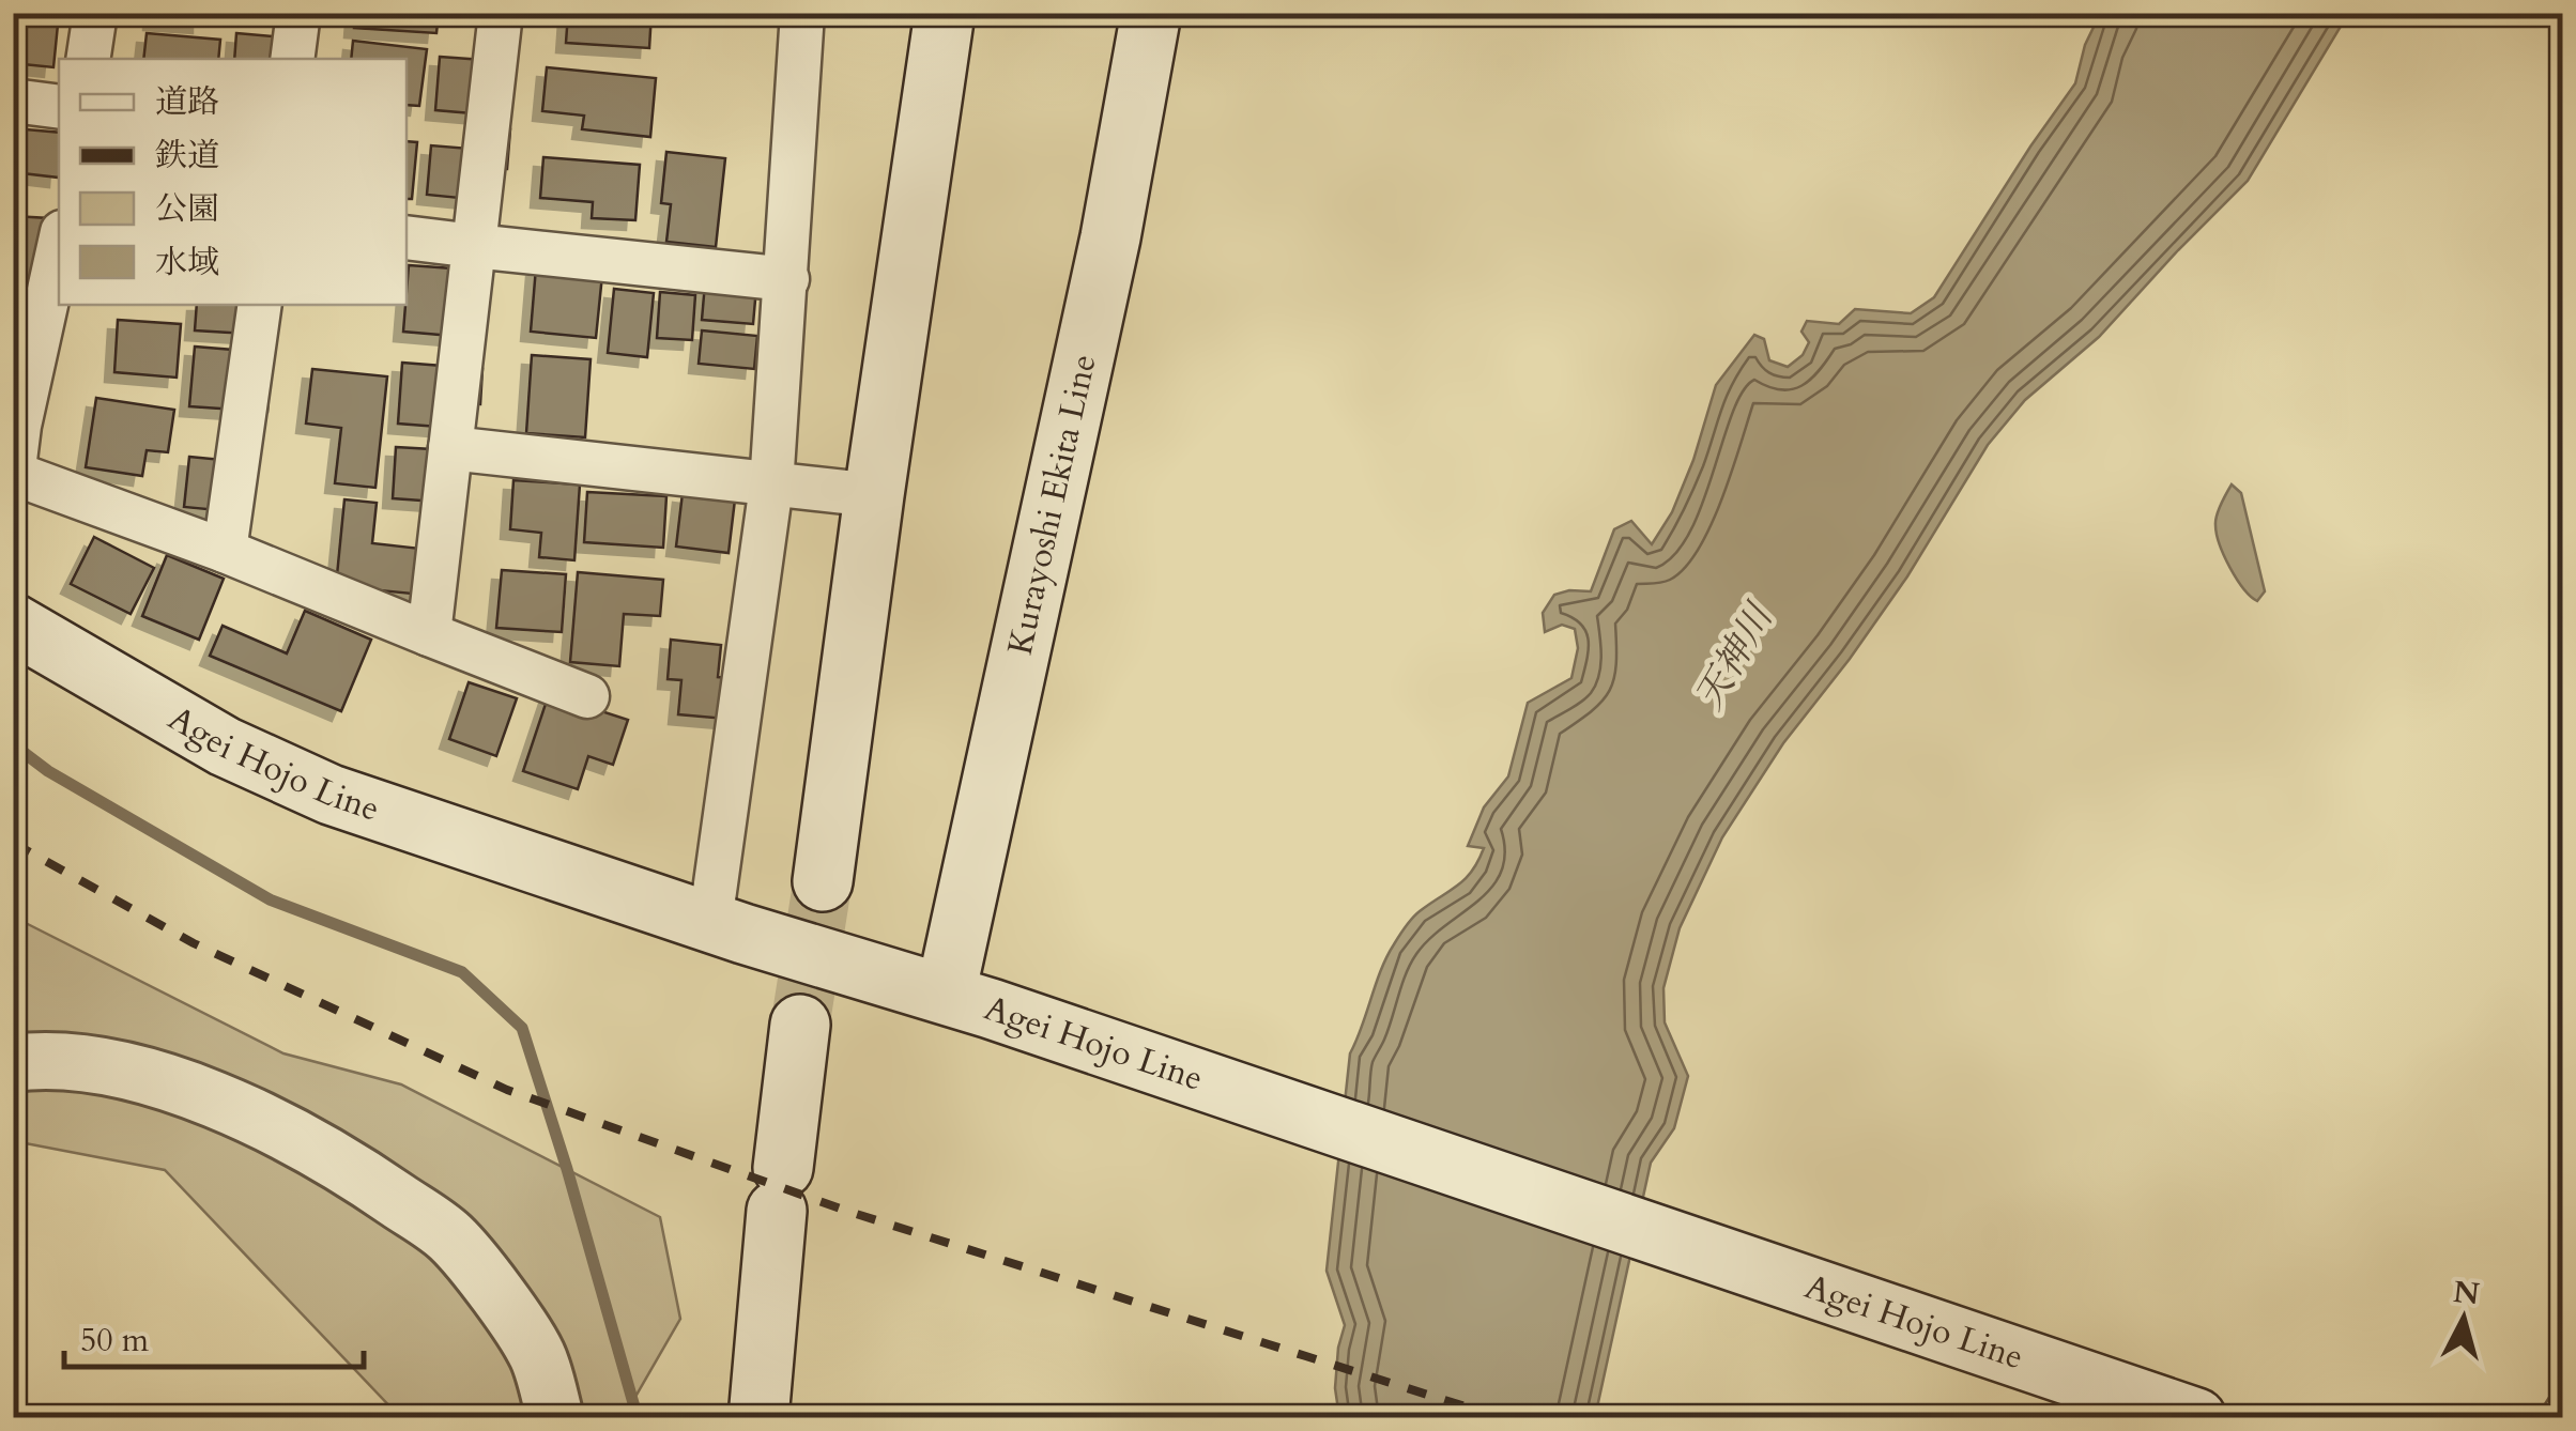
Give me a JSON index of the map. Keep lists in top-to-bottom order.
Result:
{
  "streets": {
    "main road": ["Kurayoshi Ekita Line", "Agei Hojo Line"]
  },
  "crossings": [
    ["Kurayoshi Ekita Line", "Agei Hojo Line"]
  ],
  "water": ["天神川"],
  "legend": [
    "道路",
    "鉄道",
    "公園",
    "水域"
  ],
  "scale_bar": "50 m",
  "north": "top"
}
